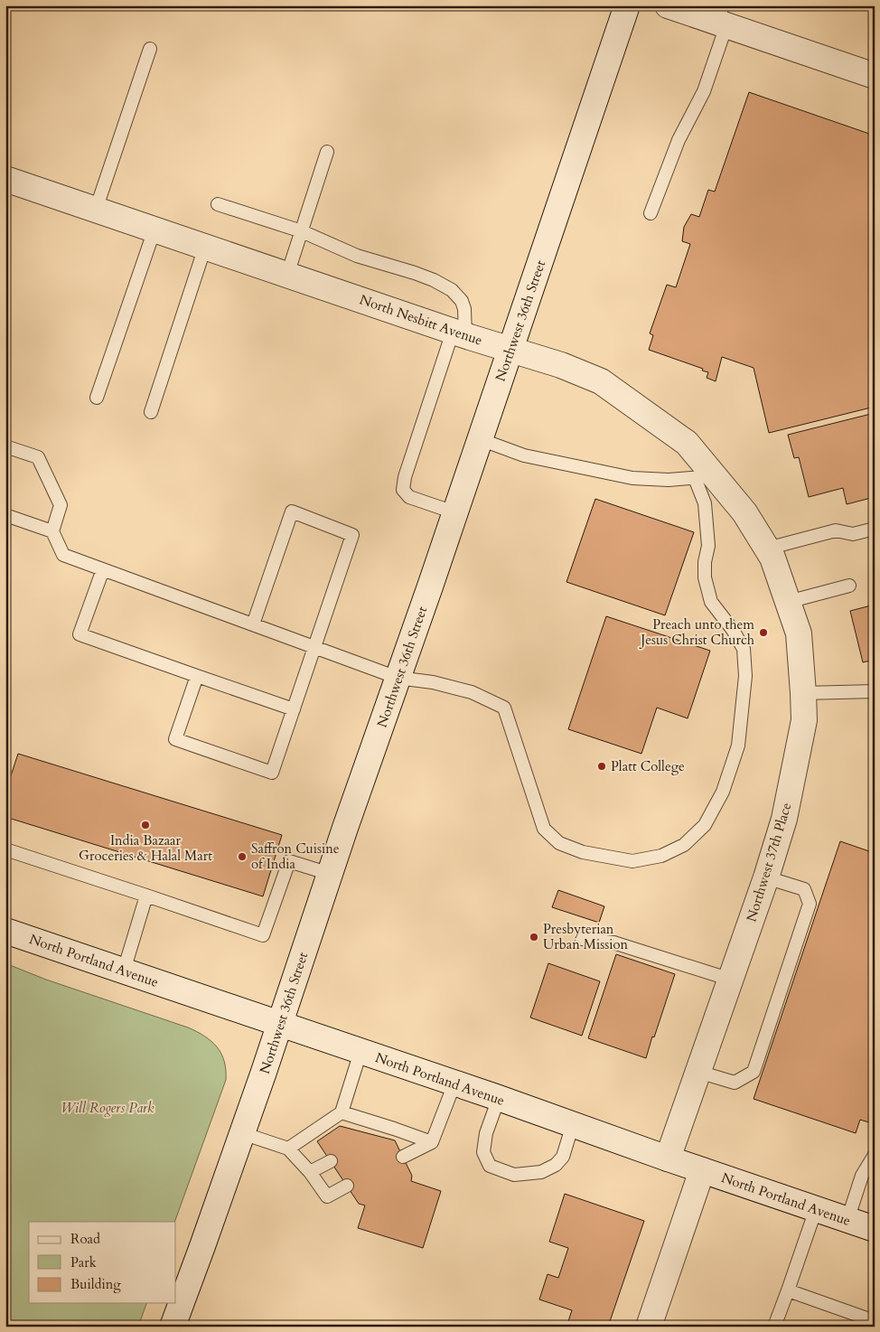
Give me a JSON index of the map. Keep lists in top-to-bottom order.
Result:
{
  "streets": {
    "main road": [
      "North Nesbitt Avenue",
      "Northwest 36th Street",
      "Northwest 37th Place",
      "North Portland Avenue"
    ]
  },
  "crossings": [
    ["North Nesbitt Avenue", "Northwest 36th Street"],
    ["North Nesbitt Avenue", "Northwest 37th Place"],
    ["Northwest 36th Street", "North Portland Avenue"],
    ["Northwest 37th Place", "North Portland Avenue"]
  ],
  "parks": ["Will Rogers Park"],
  "places": [
    "Preach unto them Jesus Christ Church",
    "Platt College",
    "India Bazaar Groceries & Halal Mart",
    "Saffron Cuisine of India",
    "Presbyterian Urban Mission"
  ],
  "legend": ["Road", "Park", "Building"]
}
